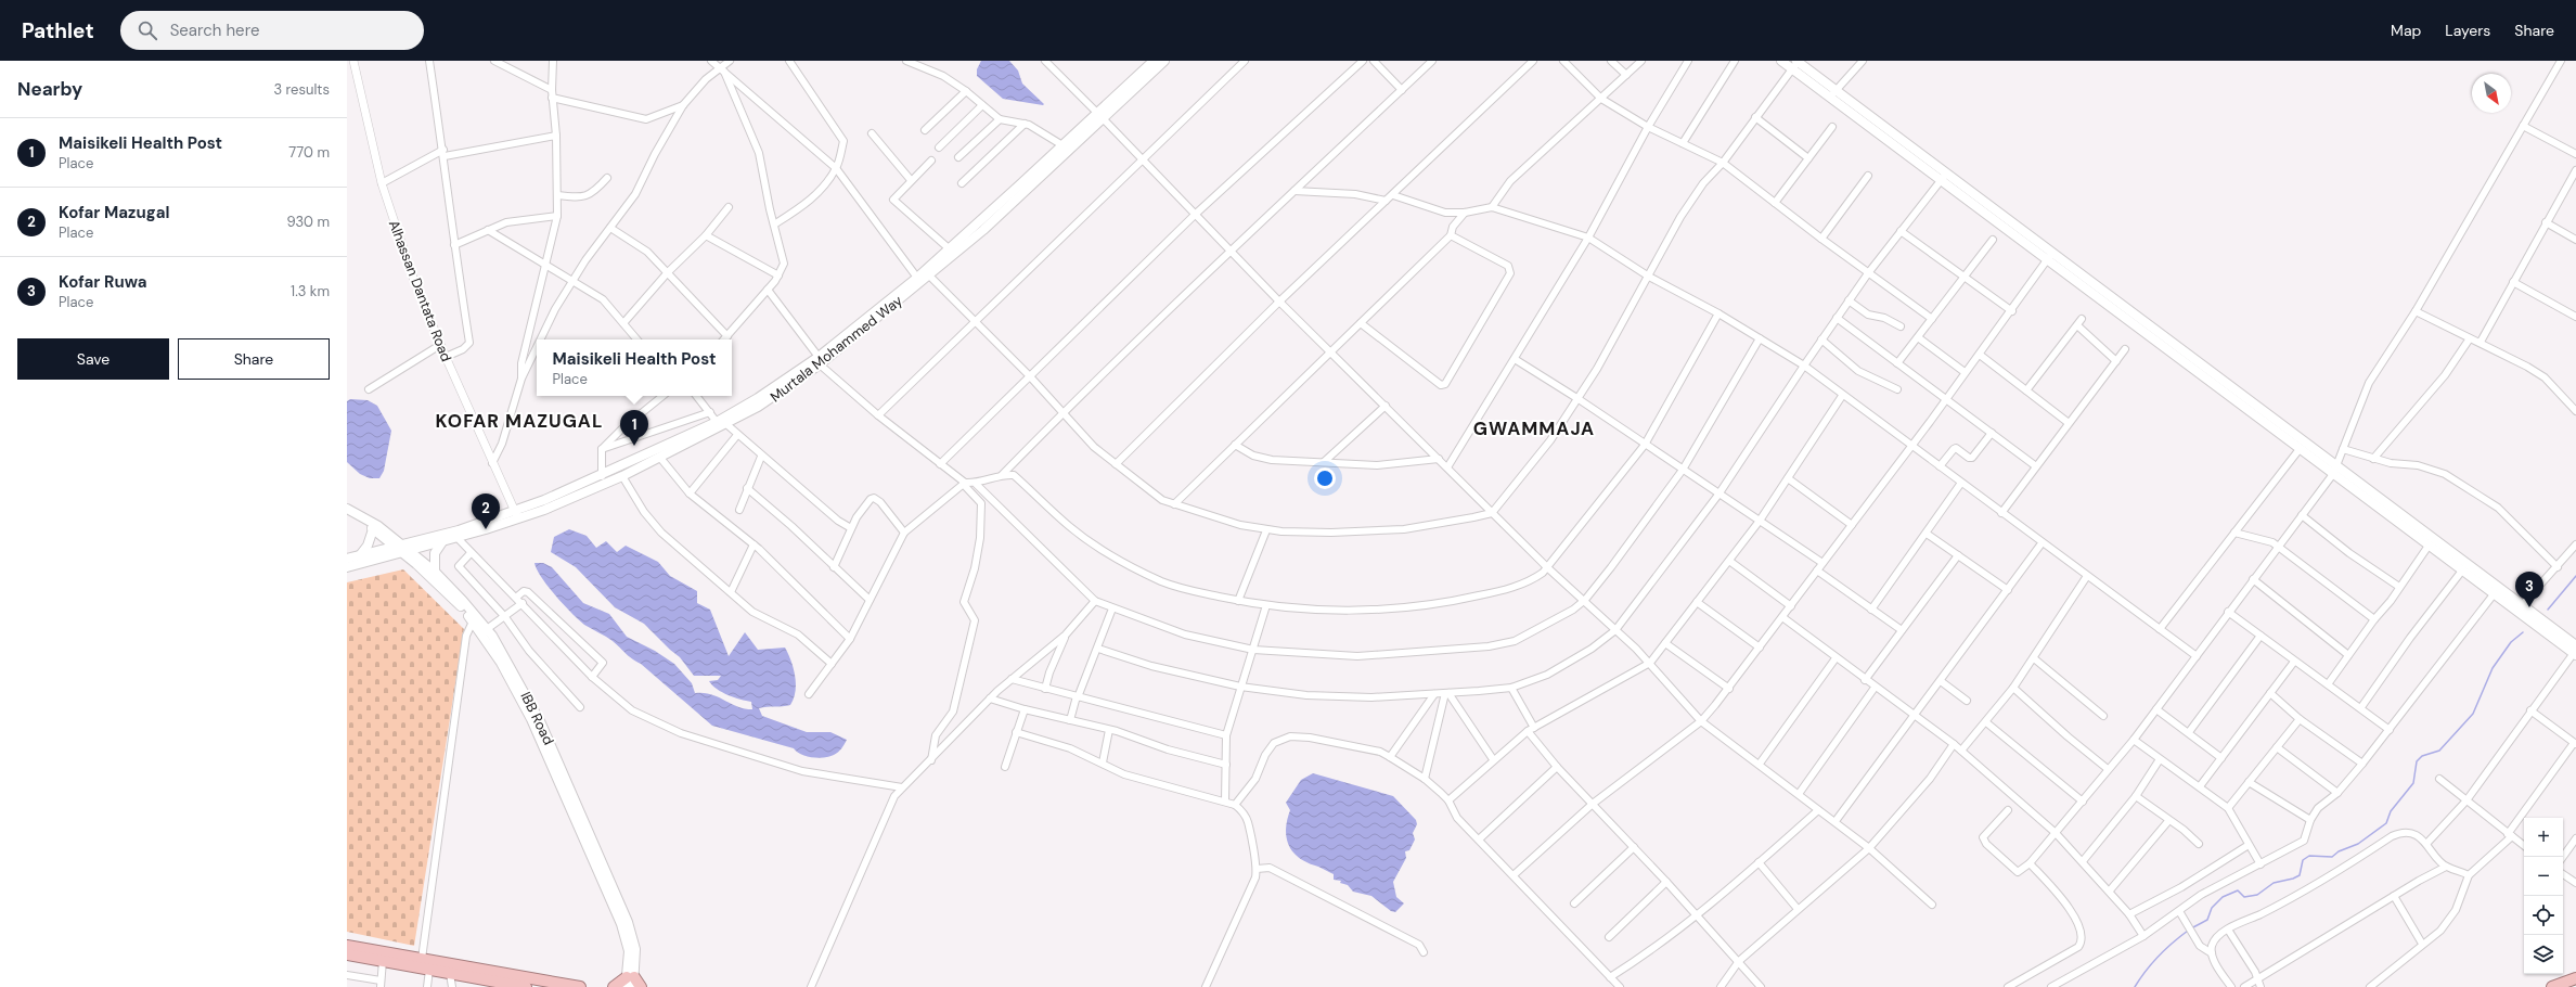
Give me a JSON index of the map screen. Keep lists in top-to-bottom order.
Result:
{
  "streets": {
    "main road": ["Murtala Mohammed Way", "IBB Road"],
    "street": ["Alhassan Dantata Road"]
  },
  "crossings": [
    ["Alhassan Dantata Road", "Murtala Mohammed Way"],
    ["Murtala Mohammed Way", "IBB Road"]
  ],
  "districts": ["KOFAR MAZUGAL", "GWAMMAJA"],
  "north": "bottom right",
  "page": {
    "header": "Pathlet",
    "search": "Search here",
    "nav": ["Map", "Layers", "Share"],
    "heading": ["Nearby", "3 results"],
    "list": [
      {
        "mark": "1",
        "name": "Maisikeli Health Post",
        "note": "Place",
        "value": "770 m"
      },
      {
        "mark": "2",
        "name": "Kofar Mazugal",
        "note": "Place",
        "value": "930 m"
      },
      {
        "mark": "3",
        "name": "Kofar Ruwa",
        "note": "Place",
        "value": "1.3 km"
      }
    ],
    "buttons": ["Save", "Share"],
    "popup": ["Maisikeli Health Post", "Place"],
    "pins": ["1", "2", "3"],
    "map_buttons": ["+", "−"]
  }
}
